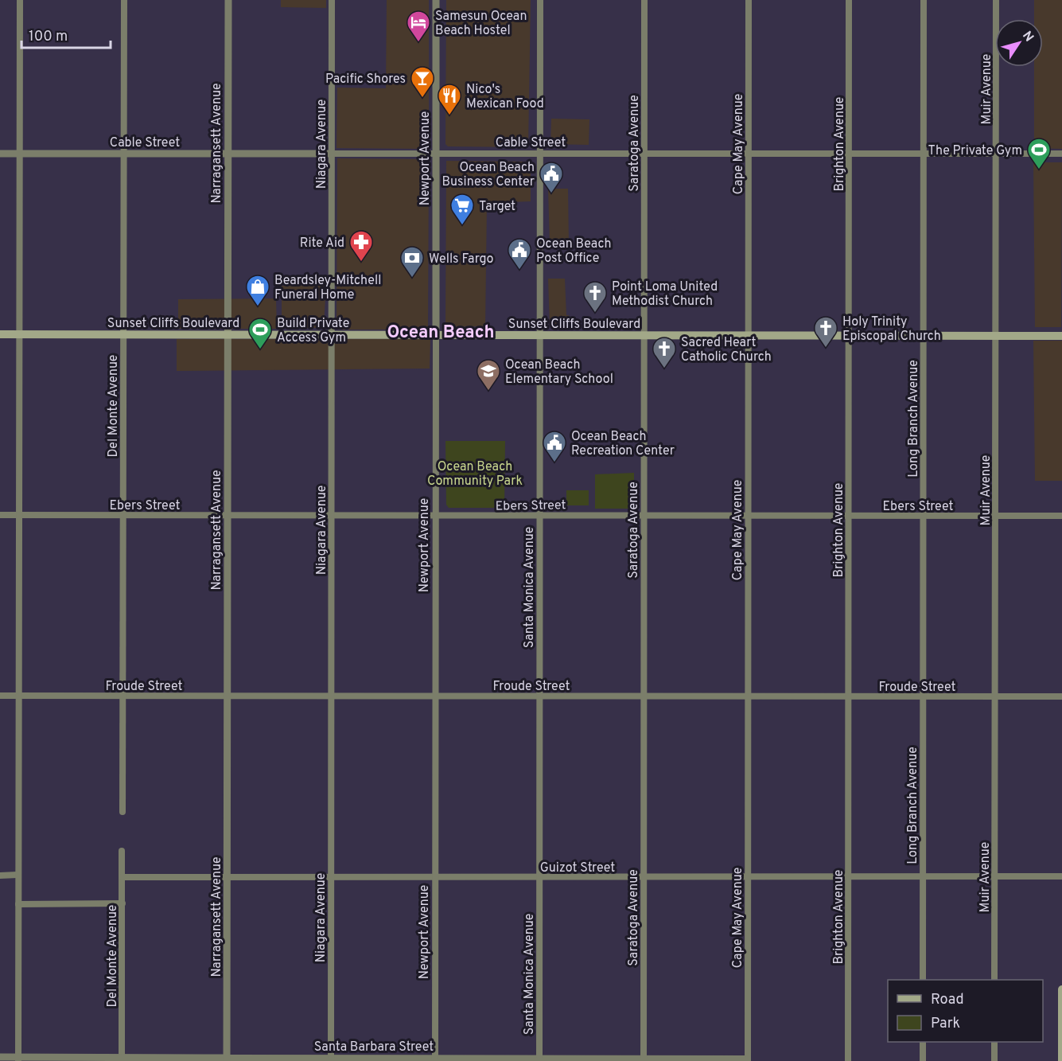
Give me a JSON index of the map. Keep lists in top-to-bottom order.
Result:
{
  "streets": {
    "main road": ["Sunset Cliffs Boulevard"],
    "street": [
      "Muir Avenue",
      "Cable Street",
      "Narragansett Avenue",
      "Saratoga Avenue",
      "Niagara Avenue",
      "Cape May Avenue",
      "Brighton Avenue",
      "Newport Avenue",
      "Del Monte Avenue",
      "Long Branch Avenue",
      "Ebers Street",
      "Santa Monica Avenue",
      "Froude Street",
      "Guizot Street",
      "Santa Barbara Street"
    ]
  },
  "crossings": [
    ["Muir Avenue", "Cable Street"],
    ["Muir Avenue", "Sunset Cliffs Boulevard"],
    ["Muir Avenue", "Ebers Street"],
    ["Muir Avenue", "Froude Street"],
    ["Muir Avenue", "Guizot Street"],
    ["Cable Street", "Narragansett Avenue"],
    ["Cable Street", "Saratoga Avenue"],
    ["Cable Street", "Niagara Avenue"],
    ["Cable Street", "Cape May Avenue"],
    ["Cable Street", "Brighton Avenue"],
    ["Cable Street", "Newport Avenue"],
    ["Cable Street", "Del Monte Avenue"],
    ["Cable Street", "Long Branch Avenue"],
    ["Cable Street", "Santa Monica Avenue"],
    ["Narragansett Avenue", "Sunset Cliffs Boulevard"],
    ["Narragansett Avenue", "Ebers Street"],
    ["Narragansett Avenue", "Froude Street"],
    ["Narragansett Avenue", "Guizot Street"],
    ["Narragansett Avenue", "Santa Barbara Street"],
    ["Saratoga Avenue", "Sunset Cliffs Boulevard"],
    ["Saratoga Avenue", "Ebers Street"],
    ["Saratoga Avenue", "Froude Street"],
    ["Saratoga Avenue", "Guizot Street"],
    ["Saratoga Avenue", "Santa Barbara Street"],
    ["Niagara Avenue", "Sunset Cliffs Boulevard"],
    ["Niagara Avenue", "Ebers Street"],
    ["Niagara Avenue", "Froude Street"],
    ["Niagara Avenue", "Guizot Street"],
    ["Niagara Avenue", "Santa Barbara Street"],
    ["Cape May Avenue", "Sunset Cliffs Boulevard"],
    ["Cape May Avenue", "Ebers Street"],
    ["Cape May Avenue", "Froude Street"],
    ["Cape May Avenue", "Guizot Street"],
    ["Cape May Avenue", "Santa Barbara Street"],
    ["Brighton Avenue", "Sunset Cliffs Boulevard"],
    ["Brighton Avenue", "Ebers Street"],
    ["Brighton Avenue", "Froude Street"],
    ["Brighton Avenue", "Guizot Street"],
    ["Newport Avenue", "Sunset Cliffs Boulevard"],
    ["Newport Avenue", "Ebers Street"],
    ["Newport Avenue", "Froude Street"],
    ["Newport Avenue", "Guizot Street"],
    ["Newport Avenue", "Santa Barbara Street"],
    ["Sunset Cliffs Boulevard", "Del Monte Avenue"],
    ["Sunset Cliffs Boulevard", "Long Branch Avenue"],
    ["Sunset Cliffs Boulevard", "Santa Monica Avenue"],
    ["Del Monte Avenue", "Ebers Street"],
    ["Del Monte Avenue", "Froude Street"],
    ["Del Monte Avenue", "Guizot Street"],
    ["Del Monte Avenue", "Santa Barbara Street"],
    ["Long Branch Avenue", "Ebers Street"],
    ["Long Branch Avenue", "Froude Street"],
    ["Long Branch Avenue", "Guizot Street"],
    ["Ebers Street", "Santa Monica Avenue"],
    ["Santa Monica Avenue", "Froude Street"],
    ["Santa Monica Avenue", "Guizot Street"],
    ["Santa Monica Avenue", "Santa Barbara Street"]
  ],
  "districts": ["Ocean Beach"],
  "parks": ["Ocean Beach Community Park"],
  "places": {
    "hotel": ["Samesun Ocean Beach Hostel"],
    "bar": ["Pacific Shores"],
    "restaurant": ["Nico's Mexican Food"],
    "sports": ["The Private Gym", "Build Private Access Gym"],
    "public building": ["Ocean Beach Business Center", "Ocean Beach Post Office", "Ocean Beach Recreation Center"],
    "supermarket": ["Target"],
    "pharmacy": ["Rite Aid"],
    "bank": ["Wells Fargo"],
    "shop": ["Beardsley-Mitchell Funeral Home"],
    "church": ["Point Loma United Methodist Church", "Holy Trinity Episcopal Church", "Sacred Heart Catholic Church"],
    "school or university": ["Ocean Beach Elementary School"]
  },
  "legend": ["Road", "Park"],
  "scale_bar": "100 m",
  "north": "top right"
}
